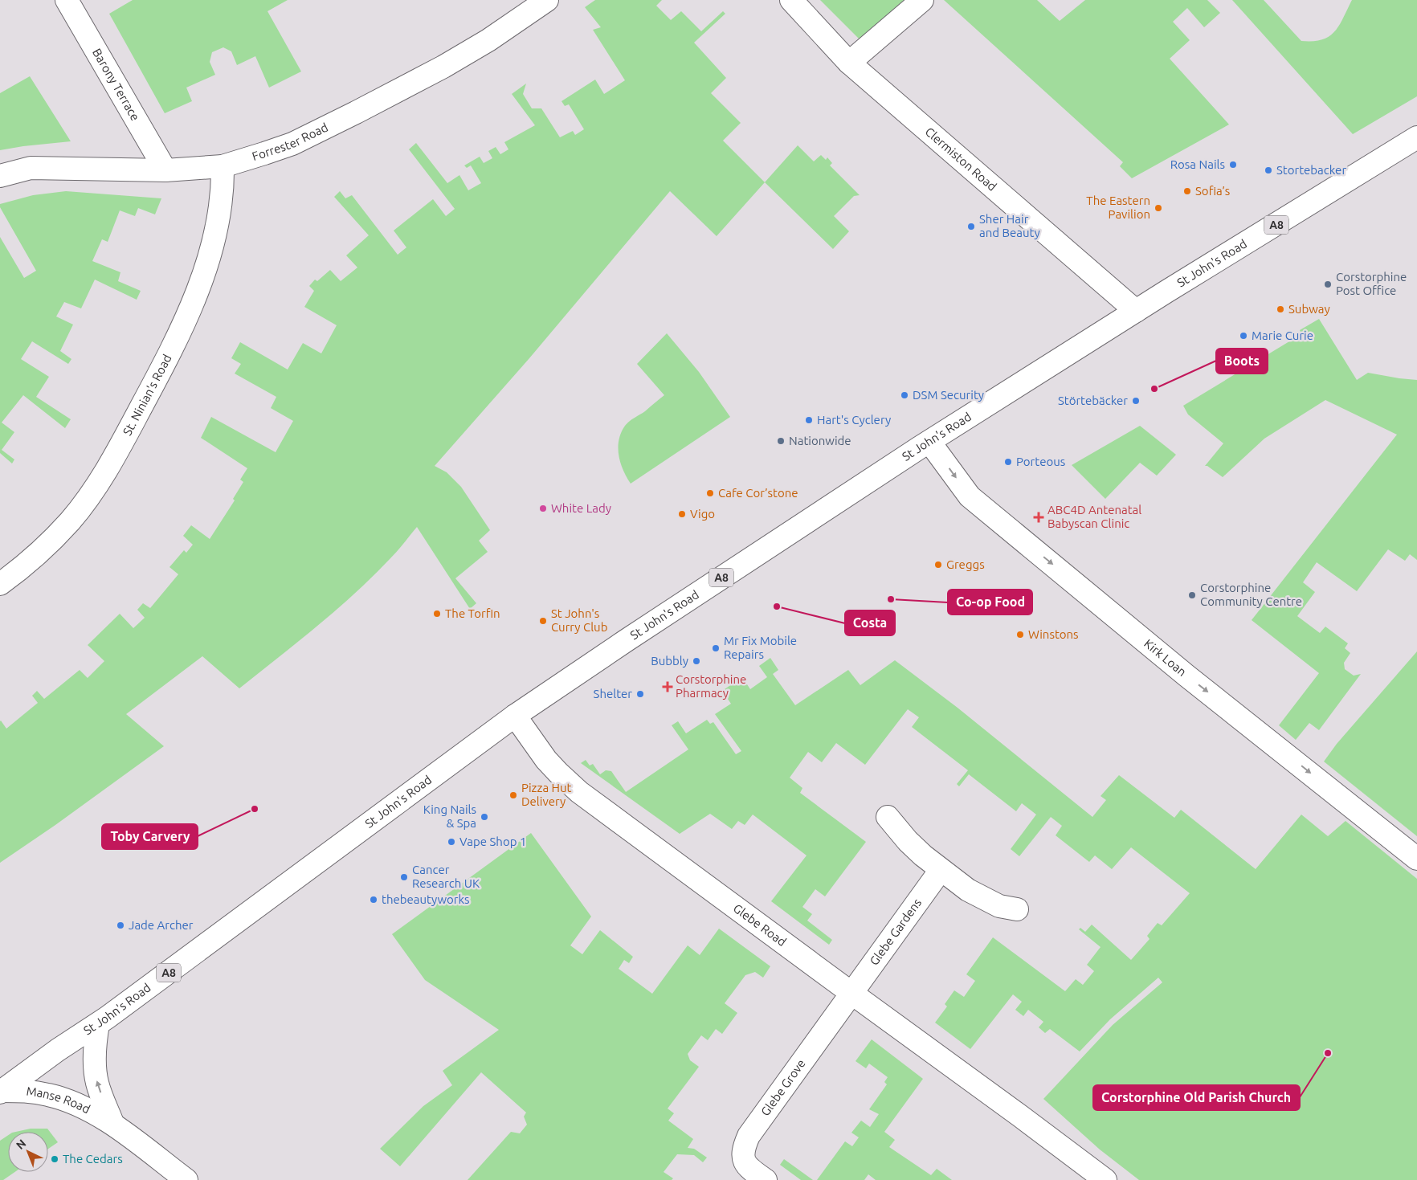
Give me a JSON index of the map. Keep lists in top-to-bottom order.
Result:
{
  "streets": {
    "street": [
      "Barony Terrace",
      "Forrester Road",
      "Clermiston Road",
      "A8",
      "St John's Road",
      "St. Ninian's Road",
      "Kirk Loan",
      "Glebe Road",
      "Glebe Gardens",
      "Glebe Grove",
      "Manse Road"
    ]
  },
  "crossings": [
    ["Barony Terrace", "Forrester Road"],
    ["Forrester Road", "St. Ninian's Road"],
    ["Clermiston Road", "St John's Road"],
    ["St John's Road", "Kirk Loan"],
    ["St John's Road", "Glebe Road"],
    ["St John's Road", "Manse Road"],
    ["Glebe Road", "Glebe Gardens"],
    ["Glebe Road", "Glebe Grove"],
    ["Glebe Gardens", "Glebe Grove"]
  ],
  "one_way": ["Kirk Loan"],
  "places": {
    "other": [
      "Rosa Nails",
      "Stortebacker",
      "Sofia’s",
      "The Eastern Pavilion",
      "Sher Hair and Beauty",
      "Corstorphine Post Office",
      "Subway",
      "Marie Curie",
      "Boots",
      "DSM Security",
      "Störtebäcker",
      "Hart's Cyclery",
      "Nationwide",
      "Porteous",
      "Cafe Cor’stone",
      "White Lady",
      "Vigo",
      "Greggs",
      "Corstorphine Community Centre",
      "Co-op Food",
      "Costa",
      "The Torfin",
      "St John's Curry Club",
      "Winstons",
      "Mr Fix Mobile Repairs",
      "Bubbly",
      "Shelter",
      "Pizza Hut Delivery",
      "Toby Carvery",
      "King Nails & Spa",
      "Vape Shop 1",
      "Cancer Research UK",
      "thebeautyworks",
      "Jade Archer",
      "Corstorphine Old Parish Church",
      "The Cedars"
    ],
    "health": ["ABC4D Antenatal Babyscan Clinic", "Corstorphine Pharmacy"]
  },
  "north": "top left"
}
